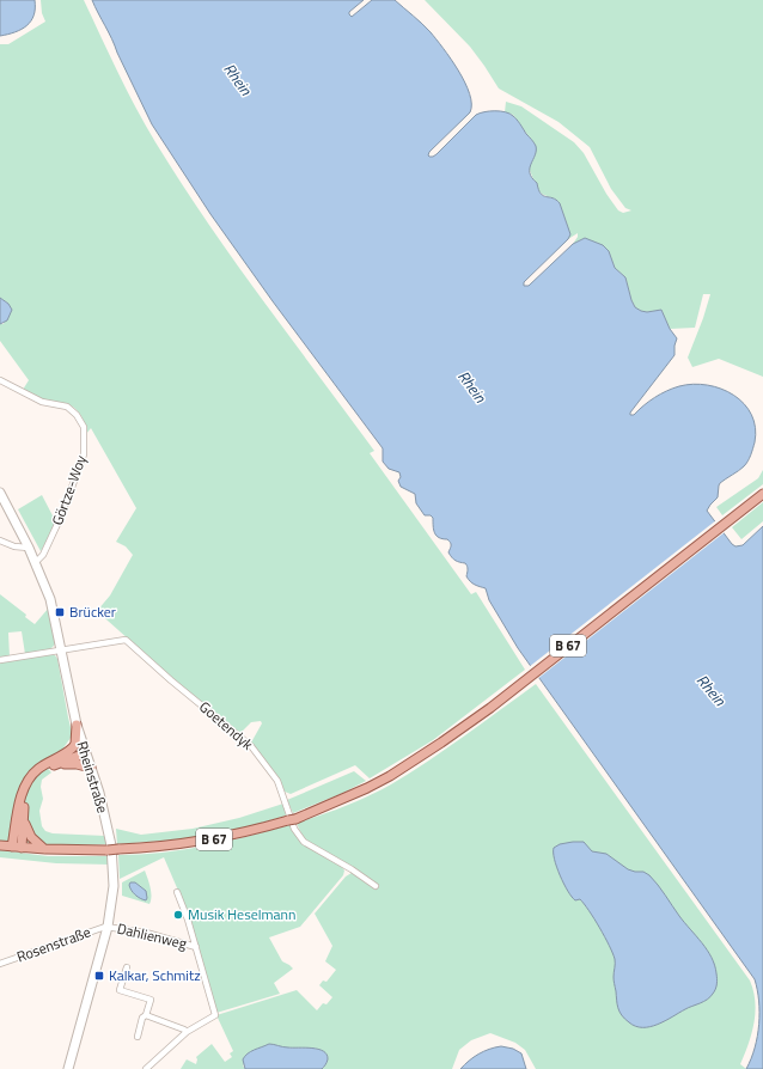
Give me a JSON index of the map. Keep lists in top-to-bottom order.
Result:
{
  "streets": {
    "main road": ["B 67", "Rheinstraße"],
    "street": [
      "Görtze-Woy",
      "Goetendyk",
      "Dahlienweg",
      "Rosenstraße"
    ]
  },
  "crossings": [
    ["Görtze-Woy", "Rheinstraße"],
    ["Goetendyk", "Rheinstraße"],
    ["Rheinstraße", "Dahlienweg"],
    ["Rheinstraße", "Rosenstraße"],
    ["Dahlienweg", "Rosenstraße"]
  ],
  "water": ["Rhein"],
  "places": {
    "transit": ["Brücker", "Kalkar, Schmitz"],
    "other": ["Musik Heselmann"]
  }
}
